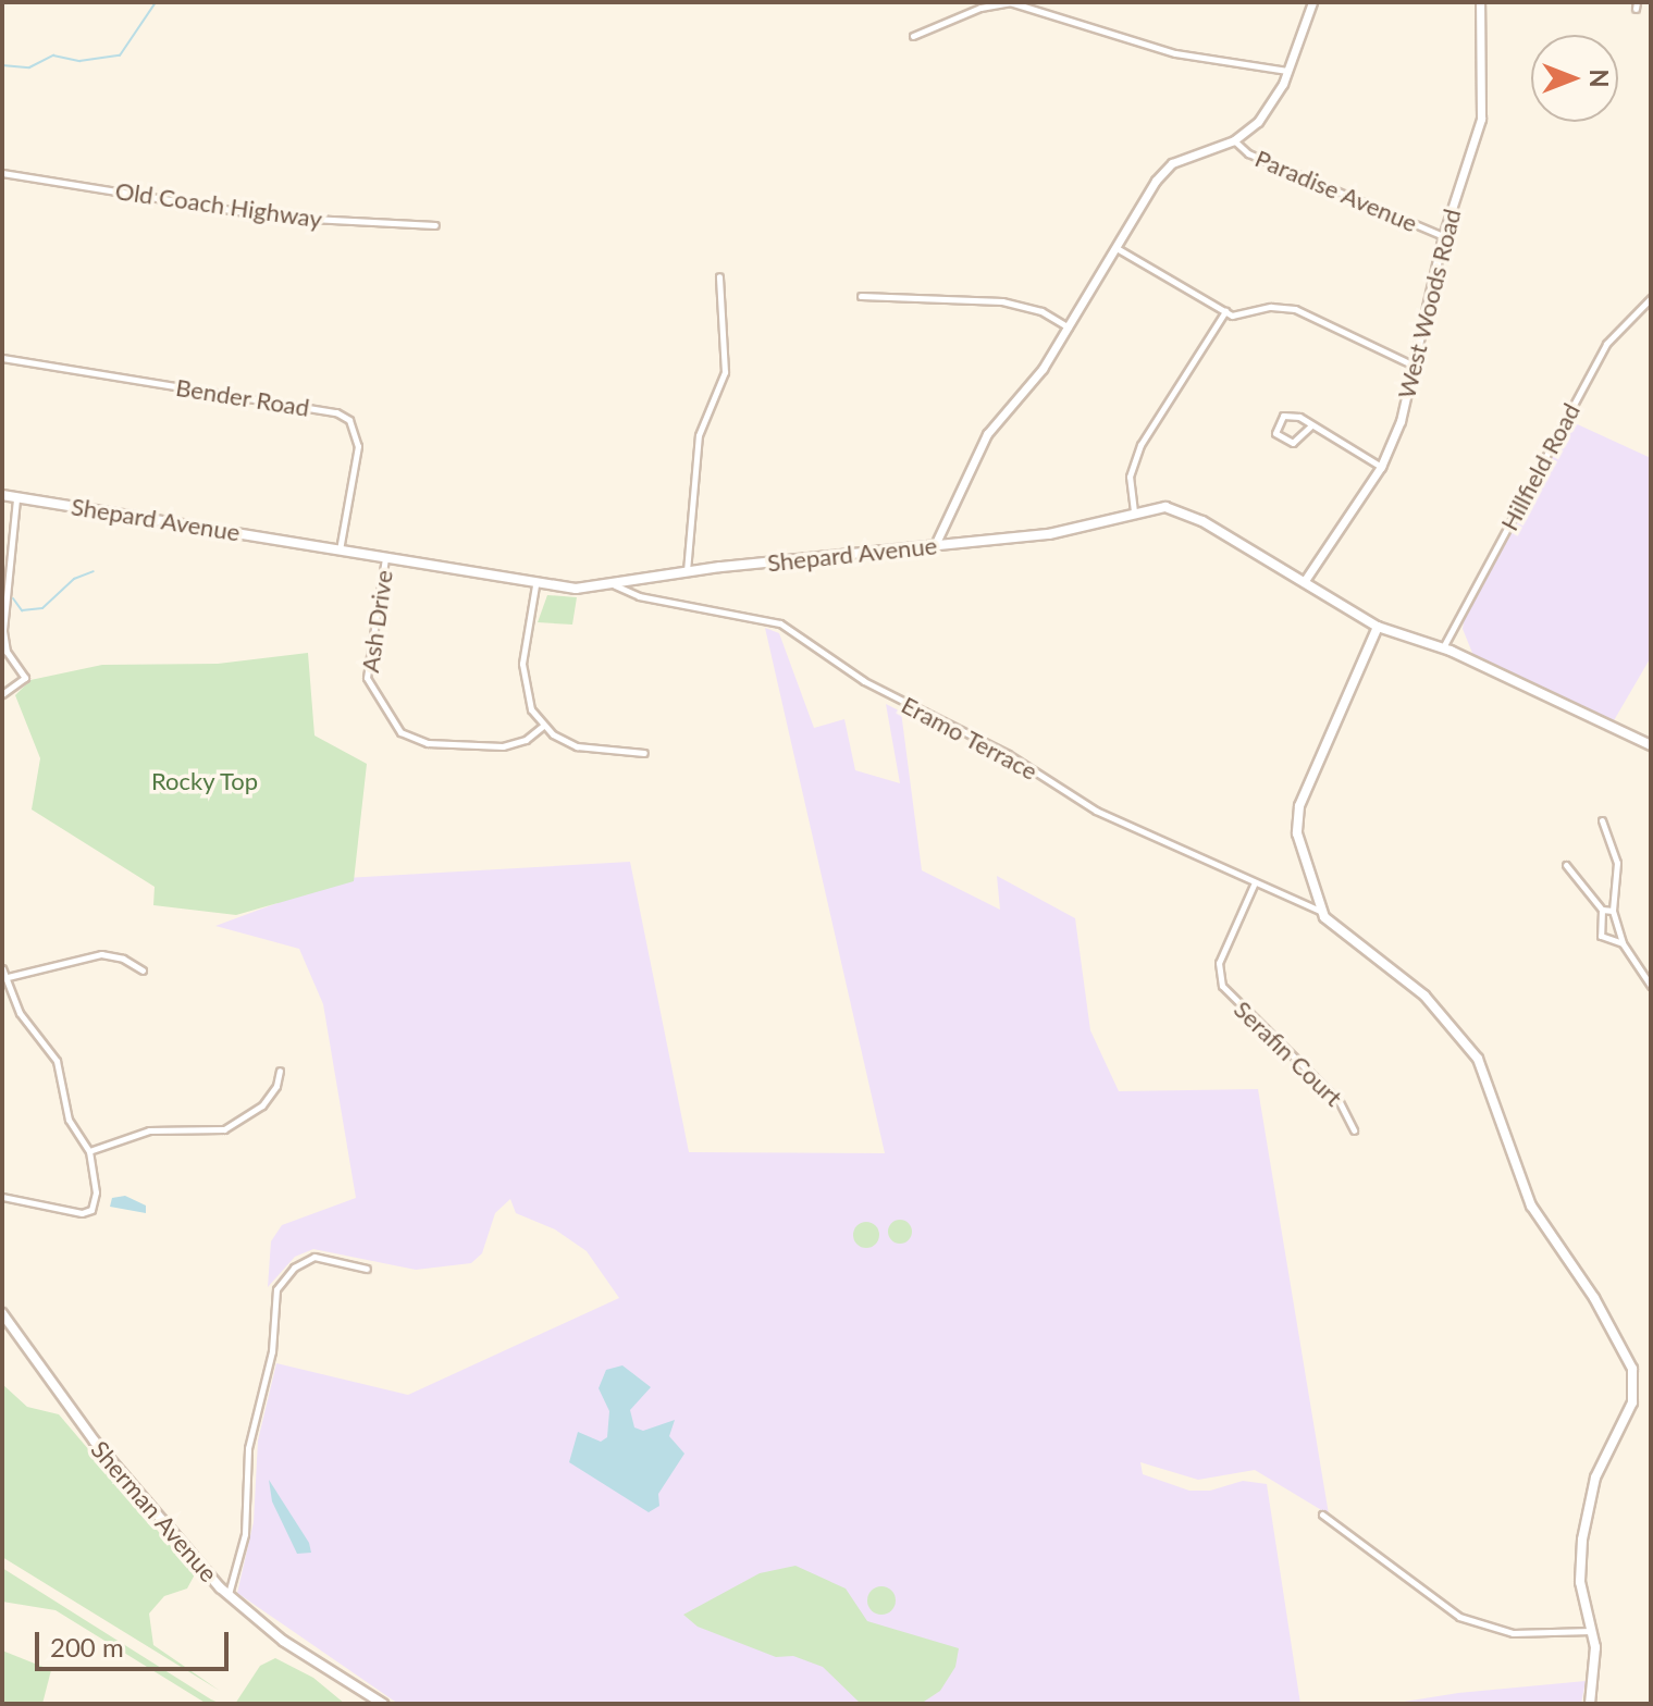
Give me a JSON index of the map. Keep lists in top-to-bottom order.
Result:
{
  "streets": {
    "main road": ["Shepard Avenue", "Sherman Avenue"],
    "street": [
      "Paradise Avenue",
      "Old Coach Highway",
      "West Woods Road",
      "Bender Road",
      "Hillfield Road",
      "Ash Drive",
      "Eramo Terrace",
      "Serafin Court"
    ]
  },
  "crossings": [
    ["Paradise Avenue", "West Woods Road"],
    ["West Woods Road", "Shepard Avenue"],
    ["Bender Road", "Shepard Avenue"],
    ["Hillfield Road", "Shepard Avenue"],
    ["Shepard Avenue", "Ash Drive"],
    ["Shepard Avenue", "Eramo Terrace"],
    ["Eramo Terrace", "Serafin Court"]
  ],
  "parks": ["Rocky Top"],
  "scale_bar": "200 m",
  "north": "right"
}
